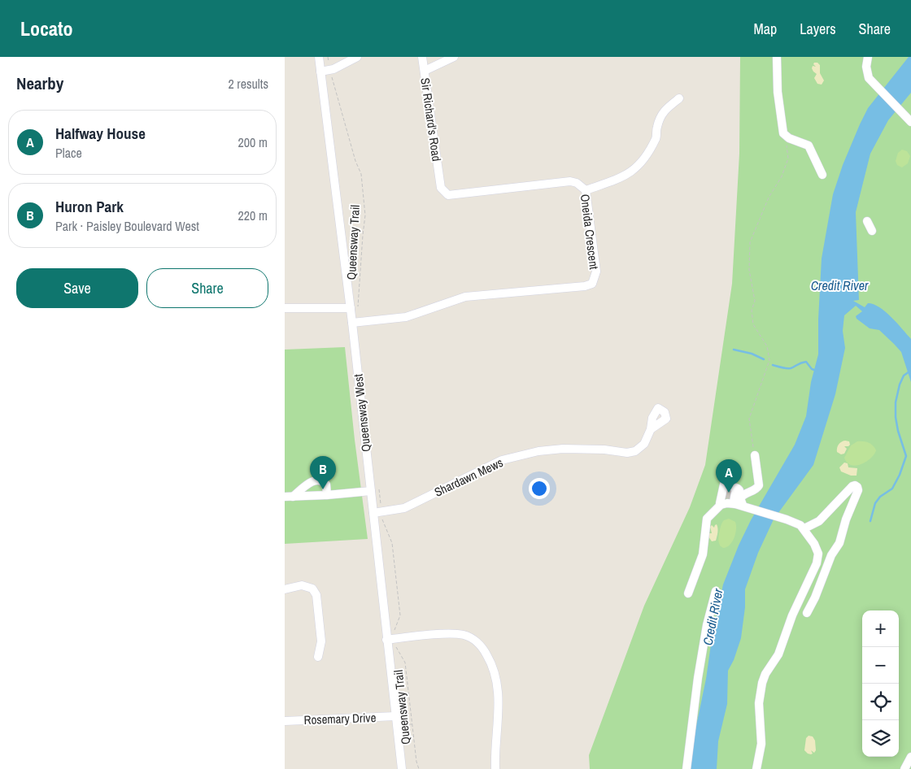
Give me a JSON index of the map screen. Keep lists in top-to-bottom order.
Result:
{
  "streets": {
    "street": [
      "Sir Richard's Road",
      "Oneida Crescent",
      "Queensway West",
      "Shardawn Mews",
      "Rosemary Drive"
    ],
    "path": ["Queensway Trail"]
  },
  "crossings": [
    ["Sir Richard's Road", "Oneida Crescent"],
    ["Oneida Crescent", "Queensway West"],
    ["Queensway Trail", "Queensway West"],
    ["Queensway West", "Shardawn Mews"],
    ["Queensway West", "Rosemary Drive"]
  ],
  "water": ["Credit River"],
  "page": {
    "header": "Locato",
    "nav": ["Map", "Layers", "Share"],
    "heading": ["Nearby", "2 results"],
    "list": [
      {
        "mark": "A",
        "name": "Halfway House",
        "note": "Place",
        "value": "200 m"
      },
      {
        "mark": "B",
        "name": "Huron Park",
        "note": "Park · Paisley Boulevard West",
        "value": "220 m"
      }
    ],
    "buttons": ["Save", "Share"],
    "pins": ["B", "A"],
    "map_buttons": ["+", "−"]
  }
}
